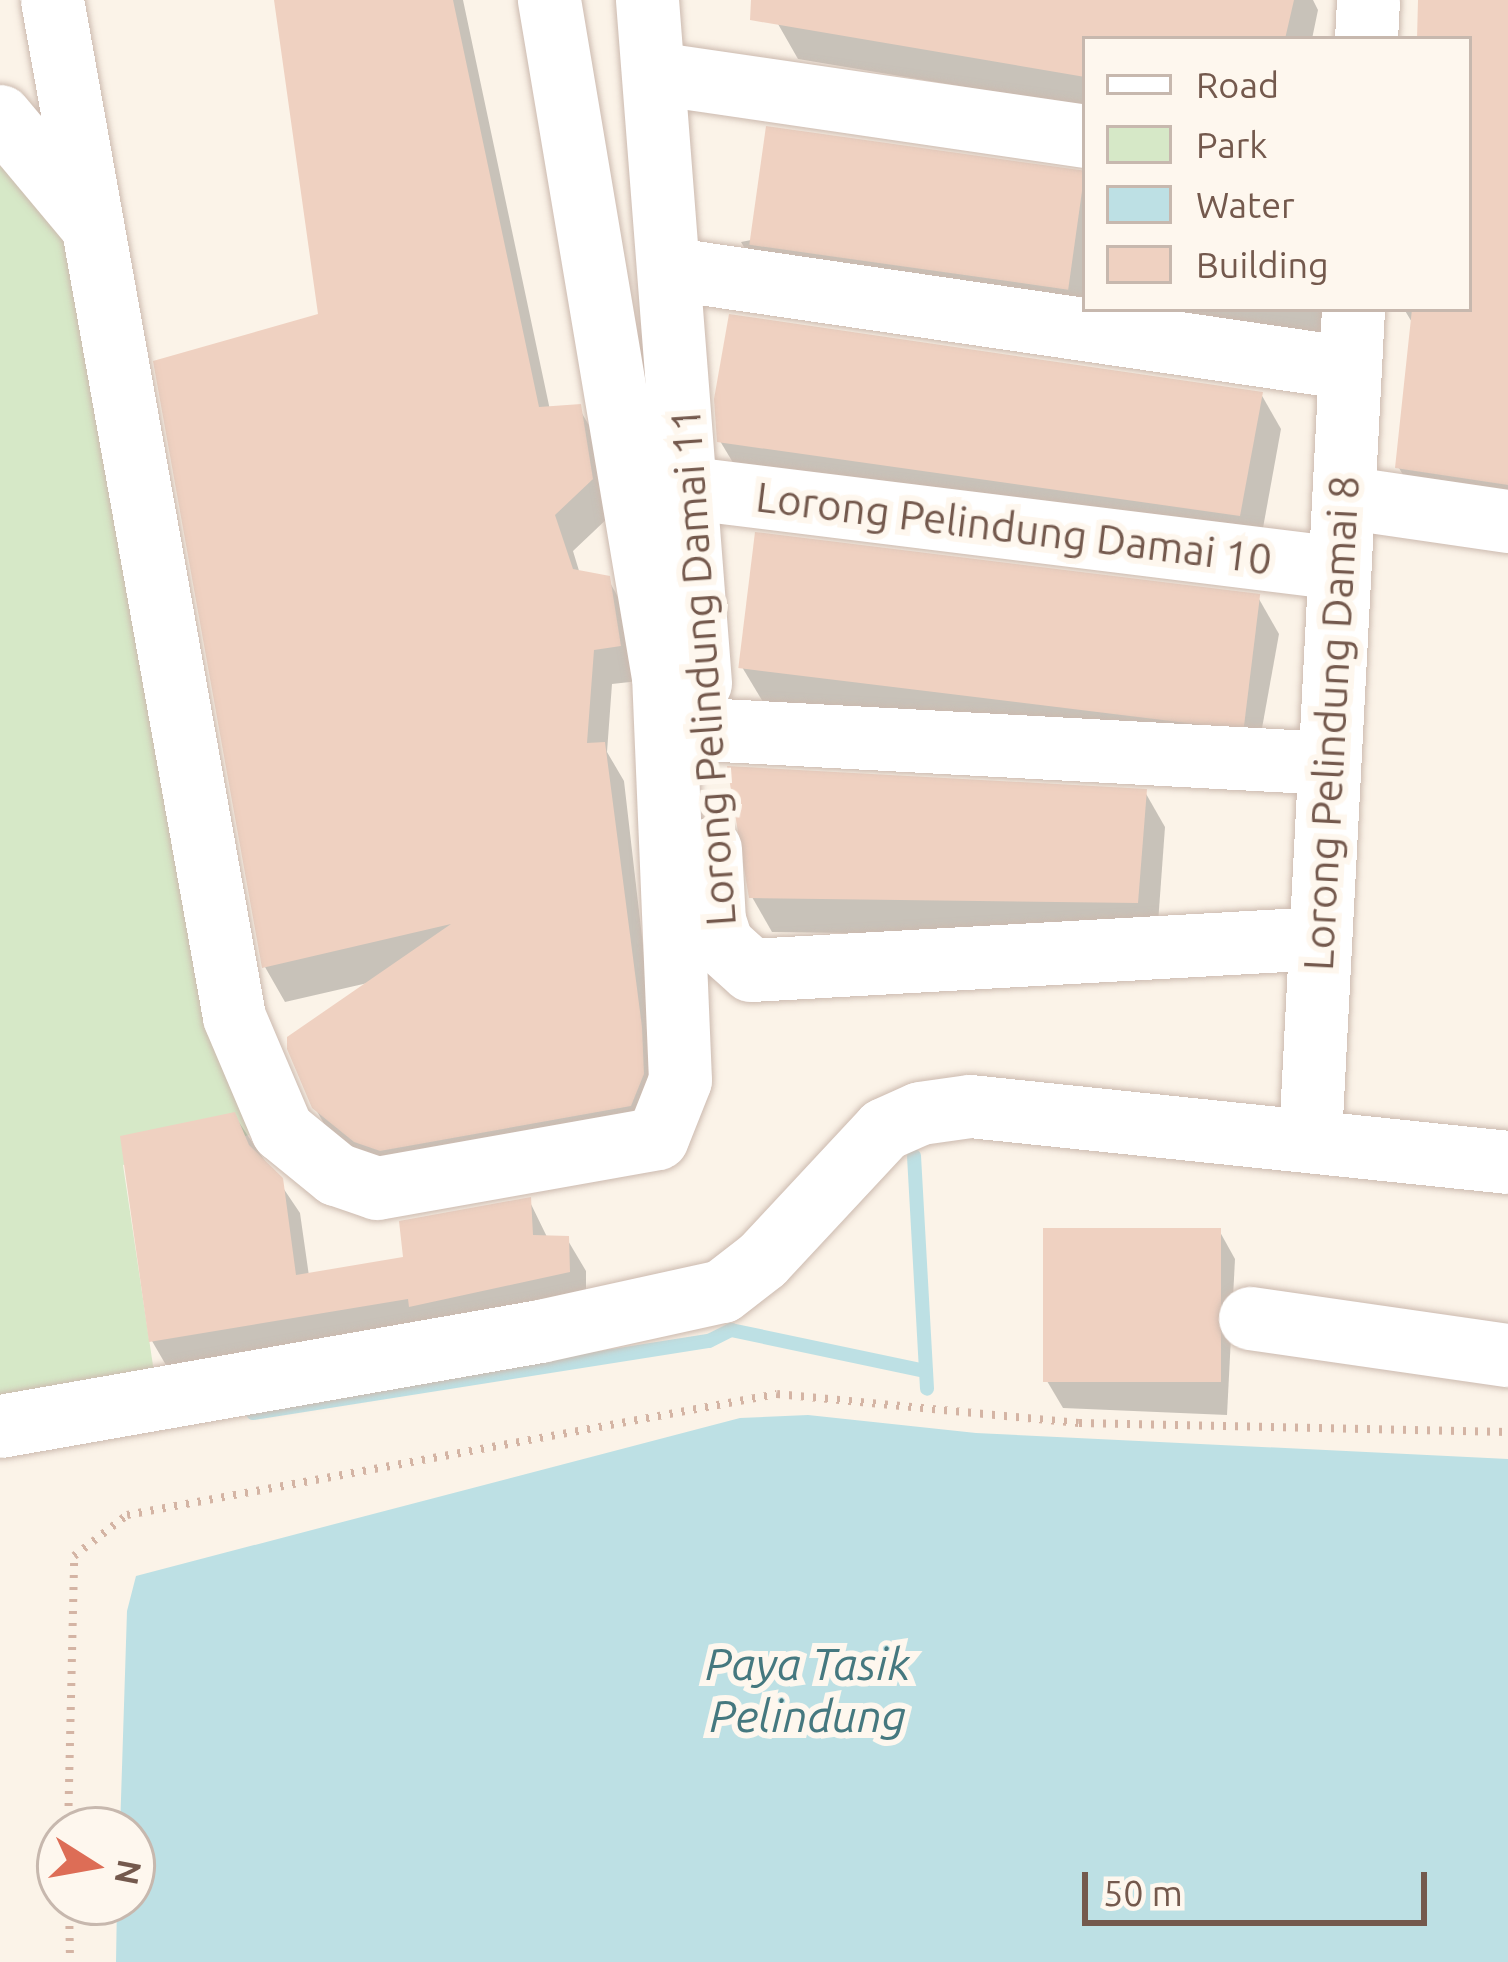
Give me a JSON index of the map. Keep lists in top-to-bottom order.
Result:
{
  "streets": {
    "street": ["Lorong Pelindung Damai 10", "Lorong Pelindung Damai 11", "Lorong Pelindung Damai 8"]
  },
  "crossings": [
    ["Lorong Pelindung Damai 10", "Lorong Pelindung Damai 11"],
    ["Lorong Pelindung Damai 10", "Lorong Pelindung Damai 8"],
    ["Lorong Pelindung Damai 11", "Lorong Pelindung Damai 8"]
  ],
  "water": ["Paya Tasik Pelindung"],
  "legend": [
    "Road",
    "Park",
    "Water",
    "Building"
  ],
  "scale_bar": "50 m",
  "north": "right"
}
